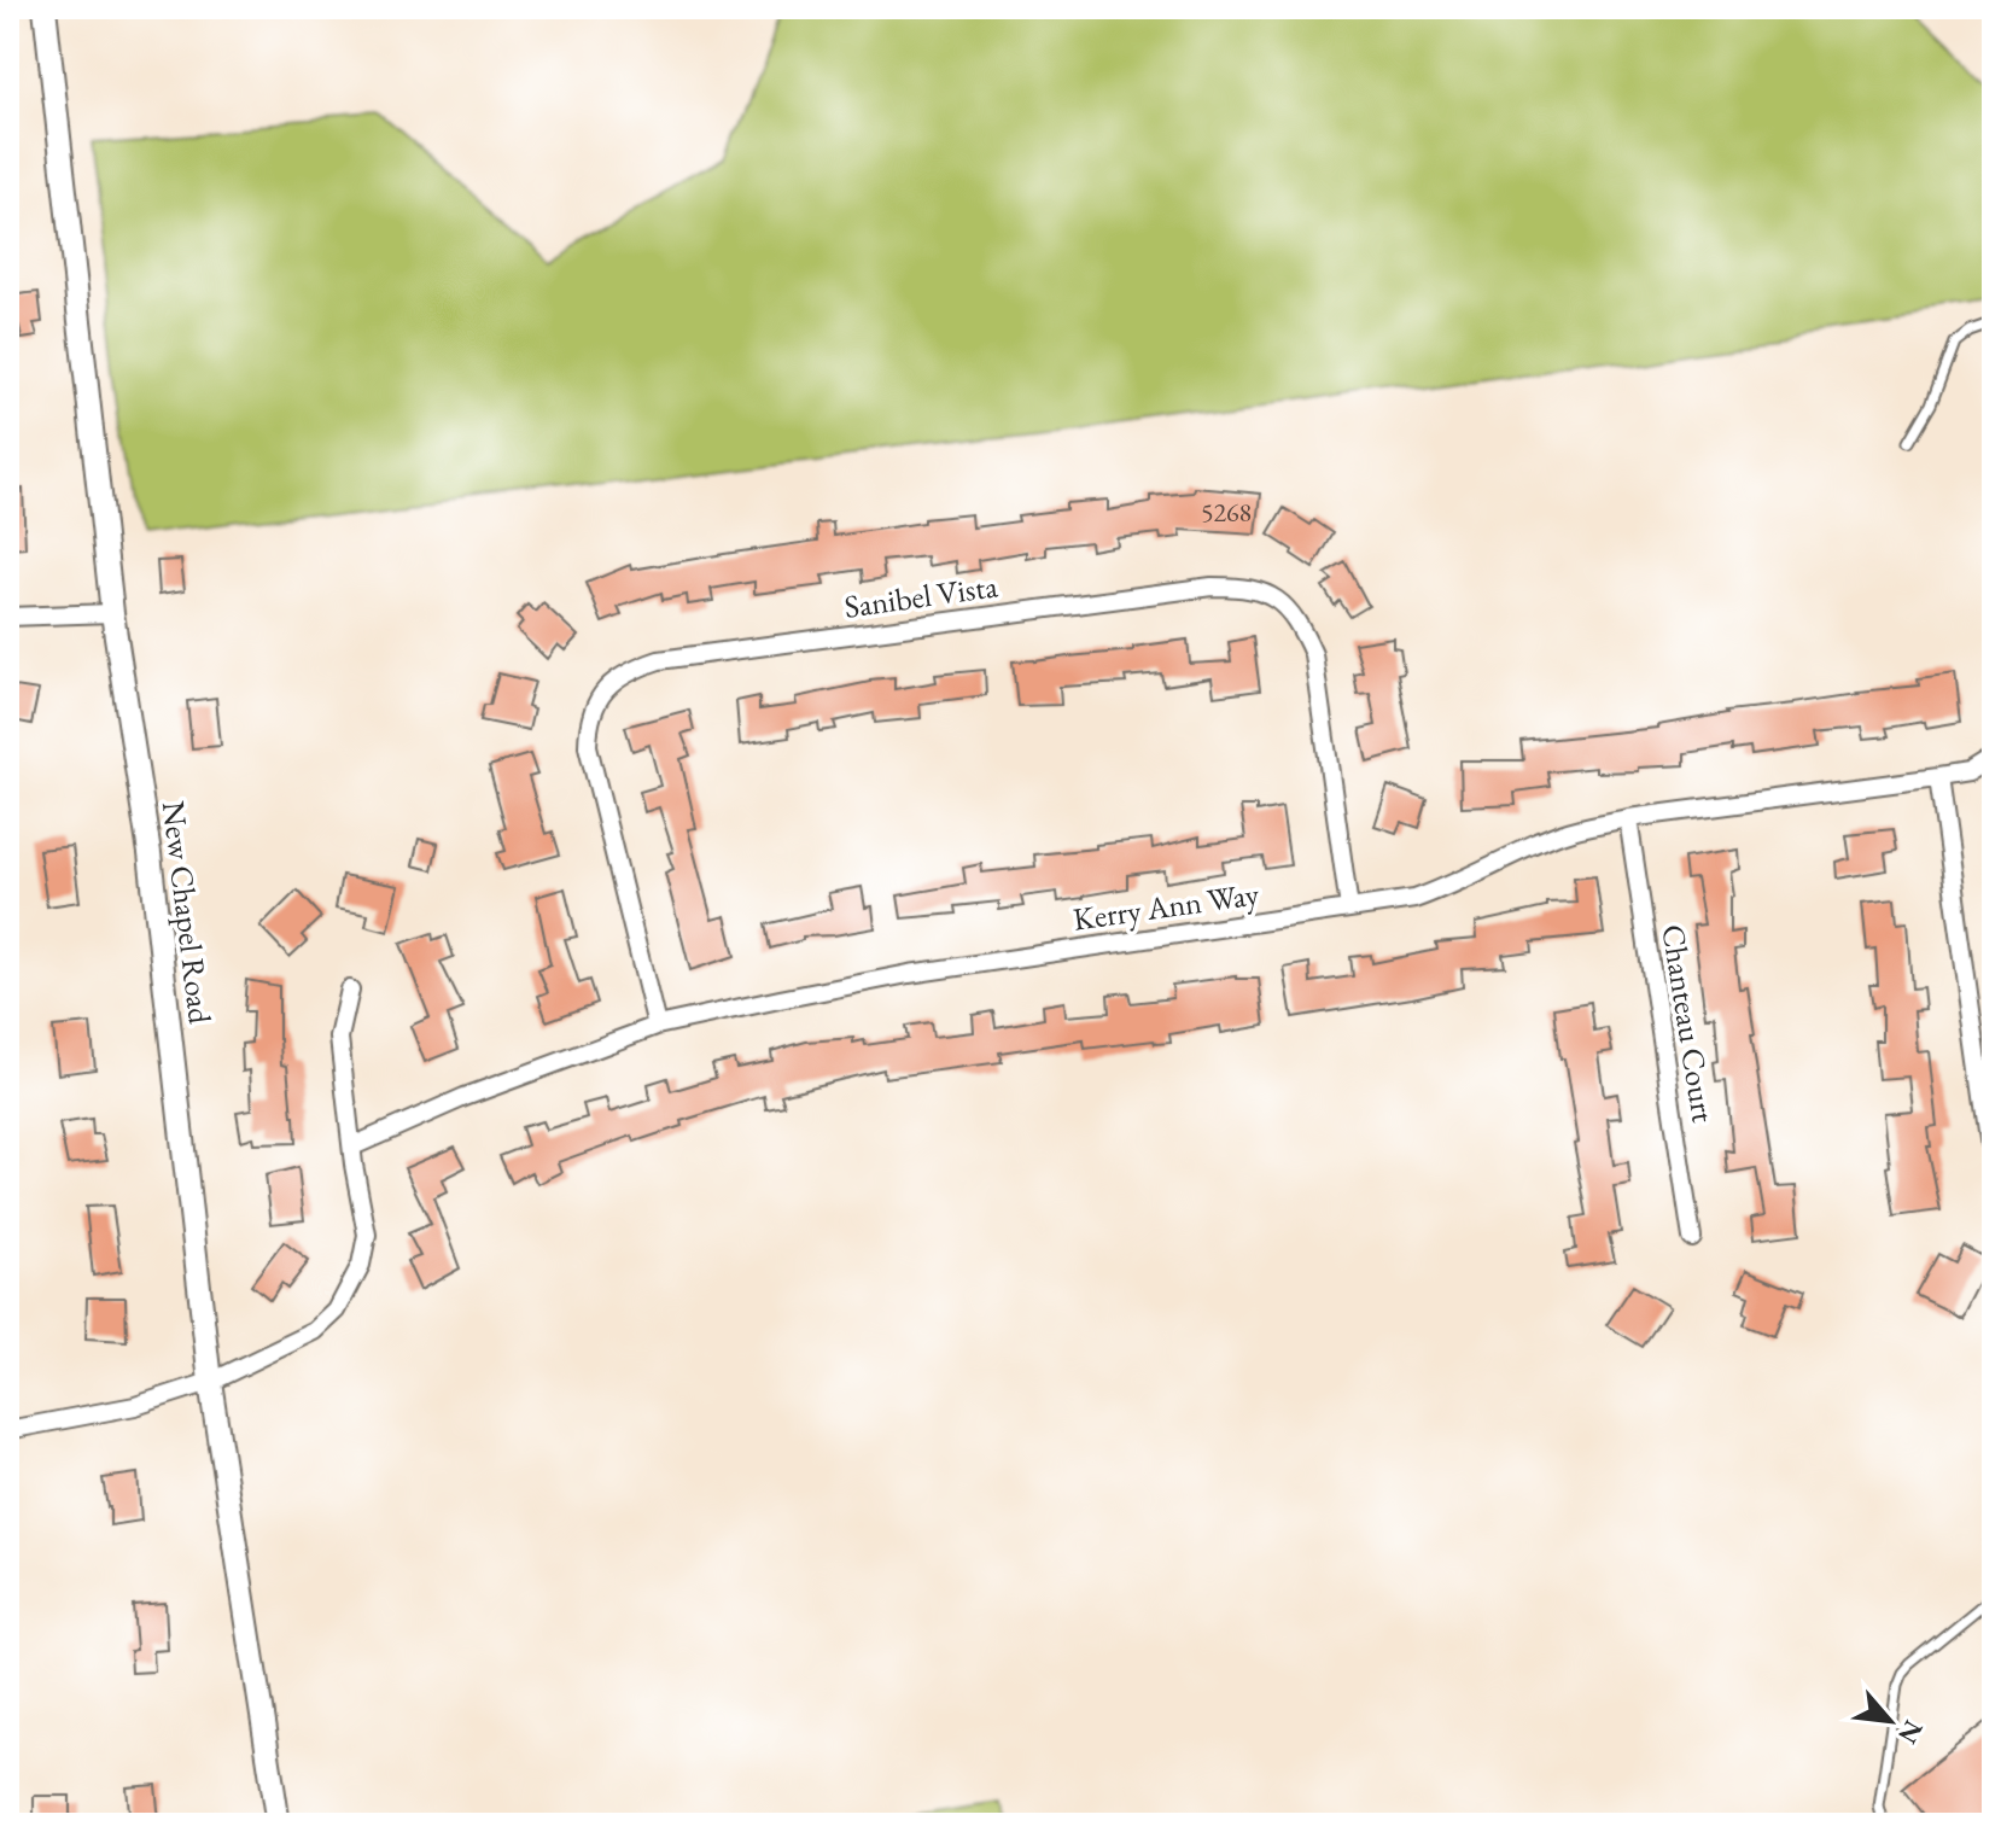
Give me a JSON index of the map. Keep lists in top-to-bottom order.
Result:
{
  "streets": {
    "street": [
      "Sanibel Vista",
      "Kerry Ann Way",
      "New Chapel Road",
      "Chanteau Court"
    ]
  },
  "crossings": [
    ["Sanibel Vista", "Kerry Ann Way"],
    ["Kerry Ann Way", "Chanteau Court"]
  ],
  "house_numbers": ["5268"],
  "north": "bottom right"
}
